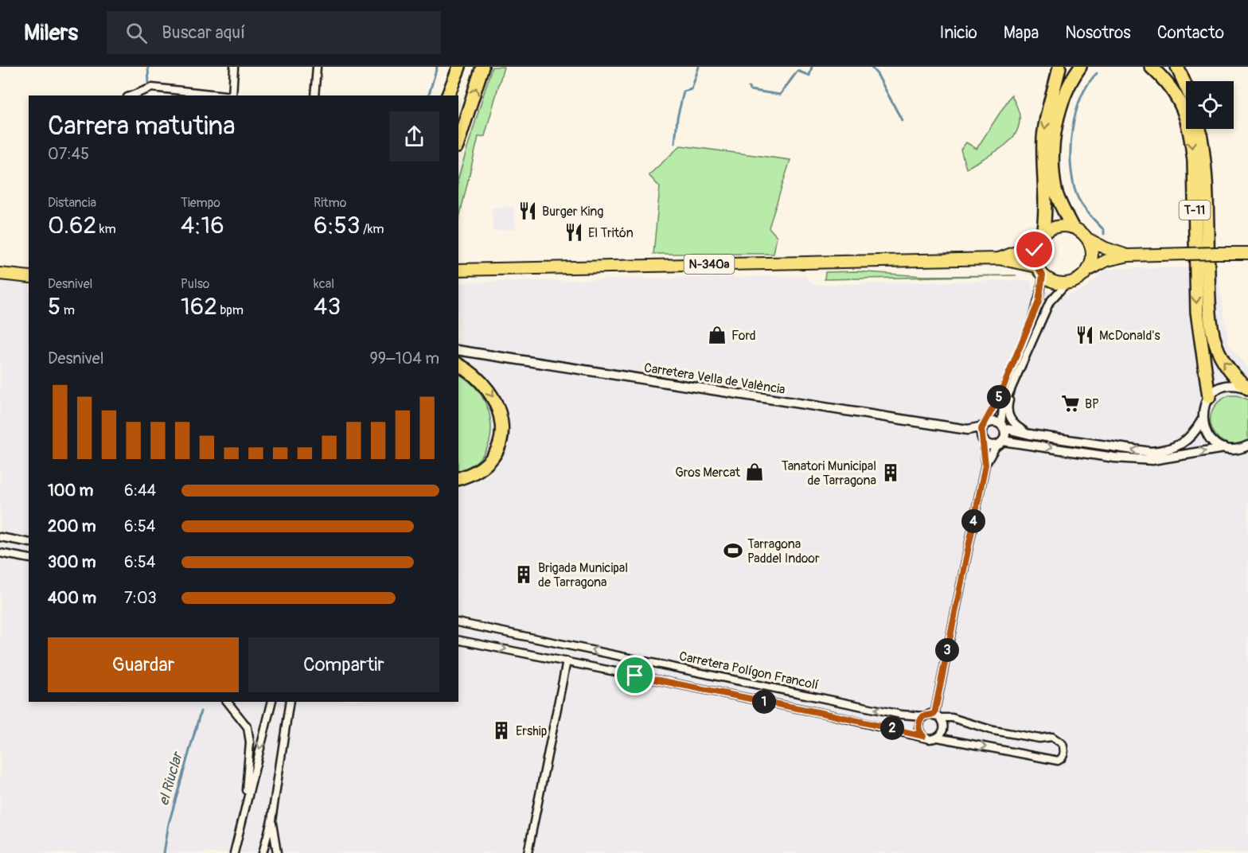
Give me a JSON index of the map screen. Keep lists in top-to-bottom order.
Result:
{
  "streets": {
    "highway": ["T-11"],
    "main road": ["N-340a"],
    "street": ["Carretera Vella de València", "Carretera Polígon Francolí"]
  },
  "water": ["el Riuclar"],
  "places": {
    "restaurant": ["Burger King", "El Tritón", "McDonald's"],
    "shop": ["Ford", "Gros Mercat"],
    "supermarket": ["BP"],
    "building": ["Tanatori Municipal de Tarragona", "Brigada Municipal de Tarragona", "Ership"],
    "sports": ["Tarragona Paddel Indoor"]
  },
  "page": {
    "header": "Milers",
    "search": "Buscar aquí",
    "nav": [
      "Inicio",
      "Mapa",
      "Nosotros",
      "Contacto"
    ],
    "heading": ["Carrera matutina", "07:45"],
    "stats": [
      ["Distancia", "0.62 km"],
      ["Tiempo", "4:16"],
      ["Ritmo", "6:53 /km"],
      ["Desnivel", "5 m"],
      ["Pulso", "162 bpm"],
      ["kcal", "43"]
    ],
    "chart": ["Desnivel", "99–104 m"],
    "pins": [
      "5",
      "4",
      "3",
      "1",
      "2"
    ],
    "list": [
      {
        "name": "100 m",
        "note": "6:44"
      },
      {
        "name": "200 m",
        "note": "6:54"
      },
      {
        "name": "300 m",
        "note": "6:54"
      },
      {
        "name": "400 m",
        "note": "7:03"
      }
    ],
    "buttons": ["Guardar", "Compartir"]
  }
}
